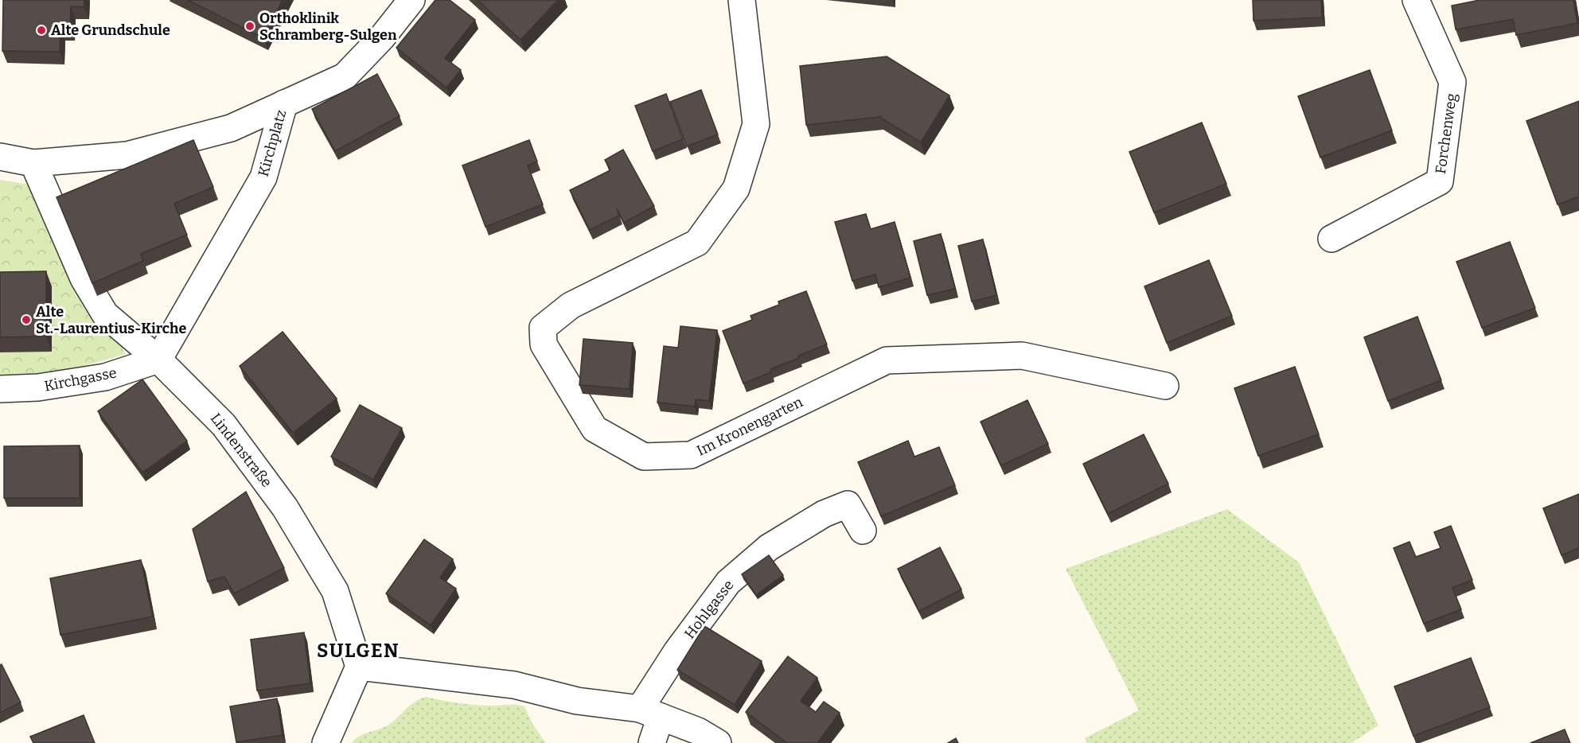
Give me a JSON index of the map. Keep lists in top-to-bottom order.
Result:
{
  "streets": {
    "street": [
      "Forchenweg",
      "Kirchplatz",
      "Kirchgasse",
      "Im Kronengarten",
      "Lindenstraße",
      "Hohlgasse"
    ]
  },
  "crossings": [
    ["Kirchplatz", "Kirchgasse"],
    ["Kirchplatz", "Lindenstraße"],
    ["Kirchgasse", "Lindenstraße"]
  ],
  "districts": ["SULGEN"],
  "places": ["Orthoklinik Schramberg-Sulgen", "Alte Grundschule", "Alte St.-Laurentius-Kirche"]
}
